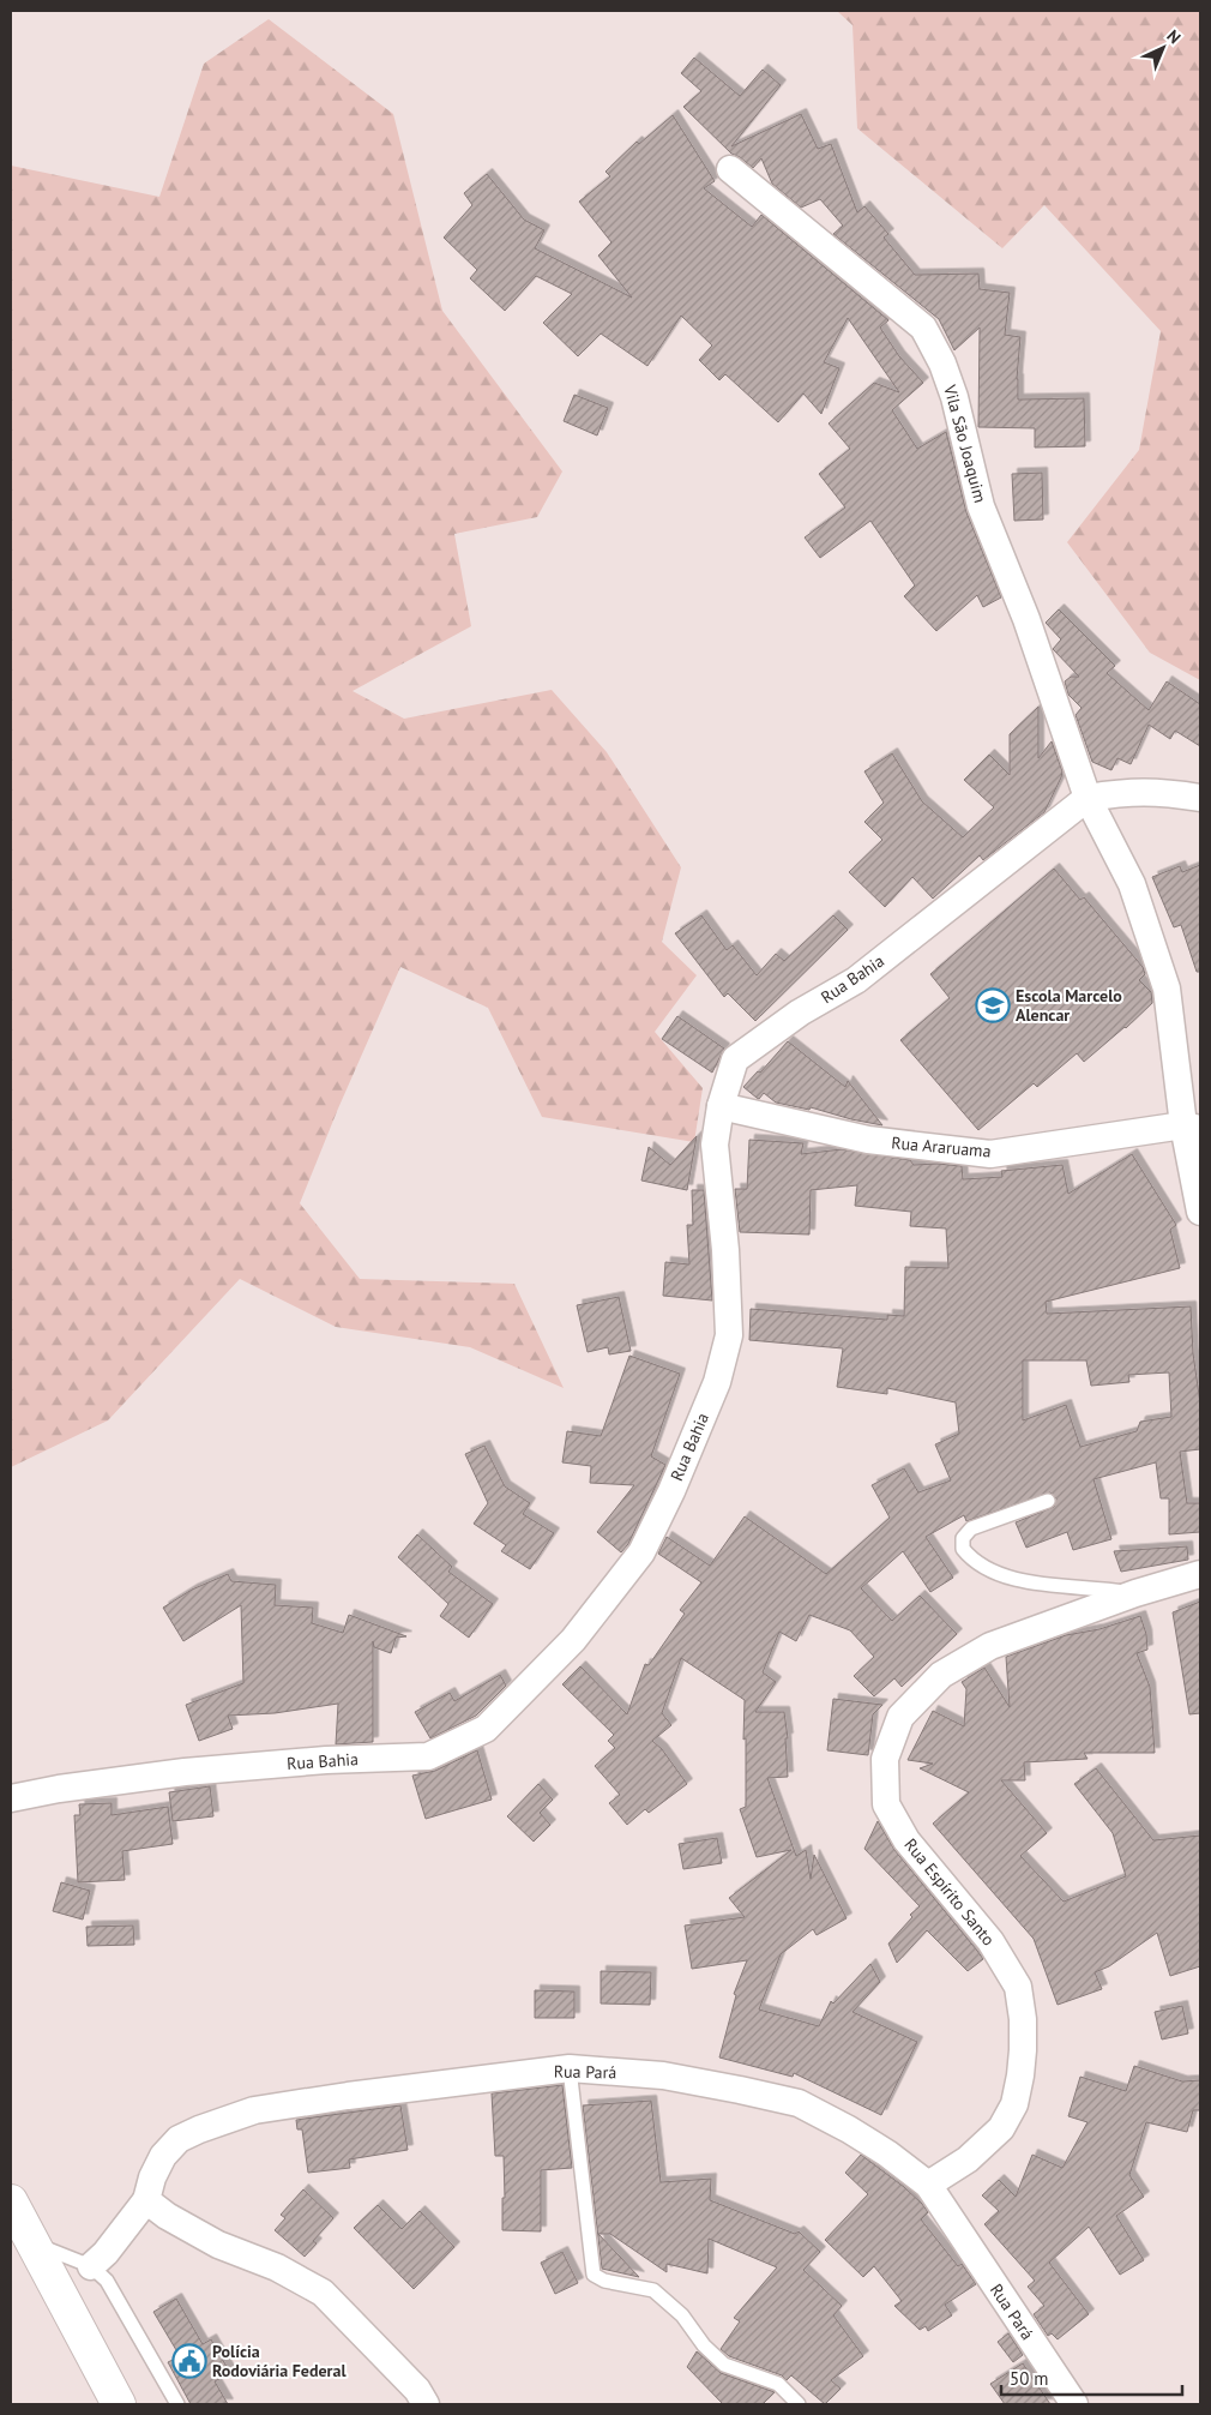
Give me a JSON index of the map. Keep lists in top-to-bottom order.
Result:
{
  "streets": {
    "street": [
      "Vila São Joaquim",
      "Rua Bahia",
      "Rua Araruama",
      "Rua Espírito Santo",
      "Rua Pará"
    ]
  },
  "crossings": [
    ["Vila São Joaquim", "Rua Bahia"],
    ["Vila São Joaquim", "Rua Araruama"],
    ["Rua Bahia", "Rua Araruama"],
    ["Rua Espírito Santo", "Rua Pará"]
  ],
  "places": {
    "school or university": ["Escola Marcelo Alencar"],
    "public building": ["Polícia Rodoviária Federal"]
  },
  "scale_bar": "50 m",
  "north": "top right"
}
